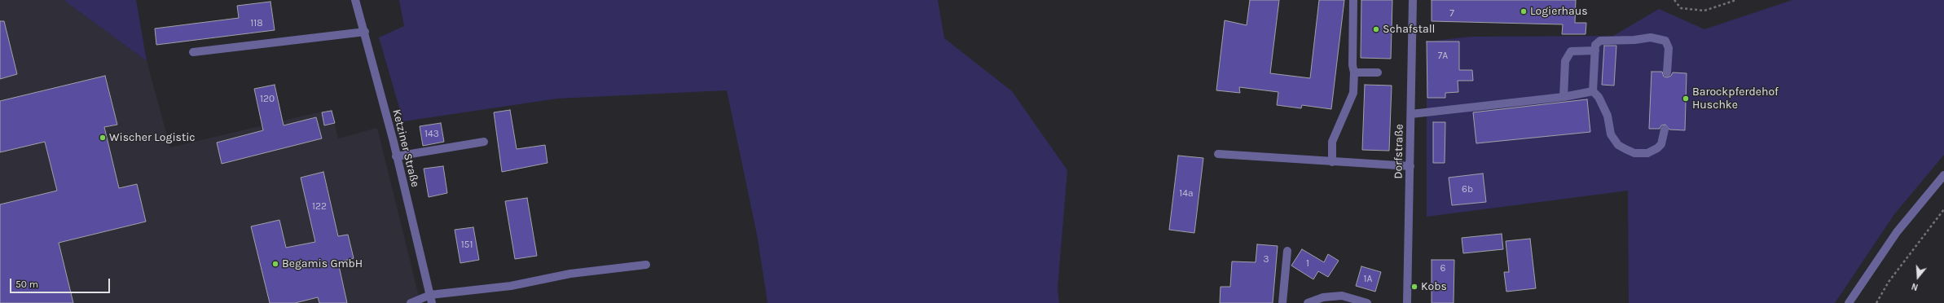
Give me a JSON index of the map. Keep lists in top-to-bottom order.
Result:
{
  "streets": {
    "street": ["Ketziner Straße", "Dorfstraße"]
  },
  "places": [
    "Logierhaus",
    "Schafstall",
    "Barockpferdehof Huschke",
    "Wischer Logistic",
    "Begamis GmbH",
    "Kobs"
  ],
  "house_numbers": [
    "7",
    "118",
    "7A",
    "120",
    "143",
    "6b",
    "14a",
    "122",
    "151",
    "3",
    "1",
    "6",
    "1A"
  ],
  "scale_bar": "50 m",
  "north": "bottom"
}
